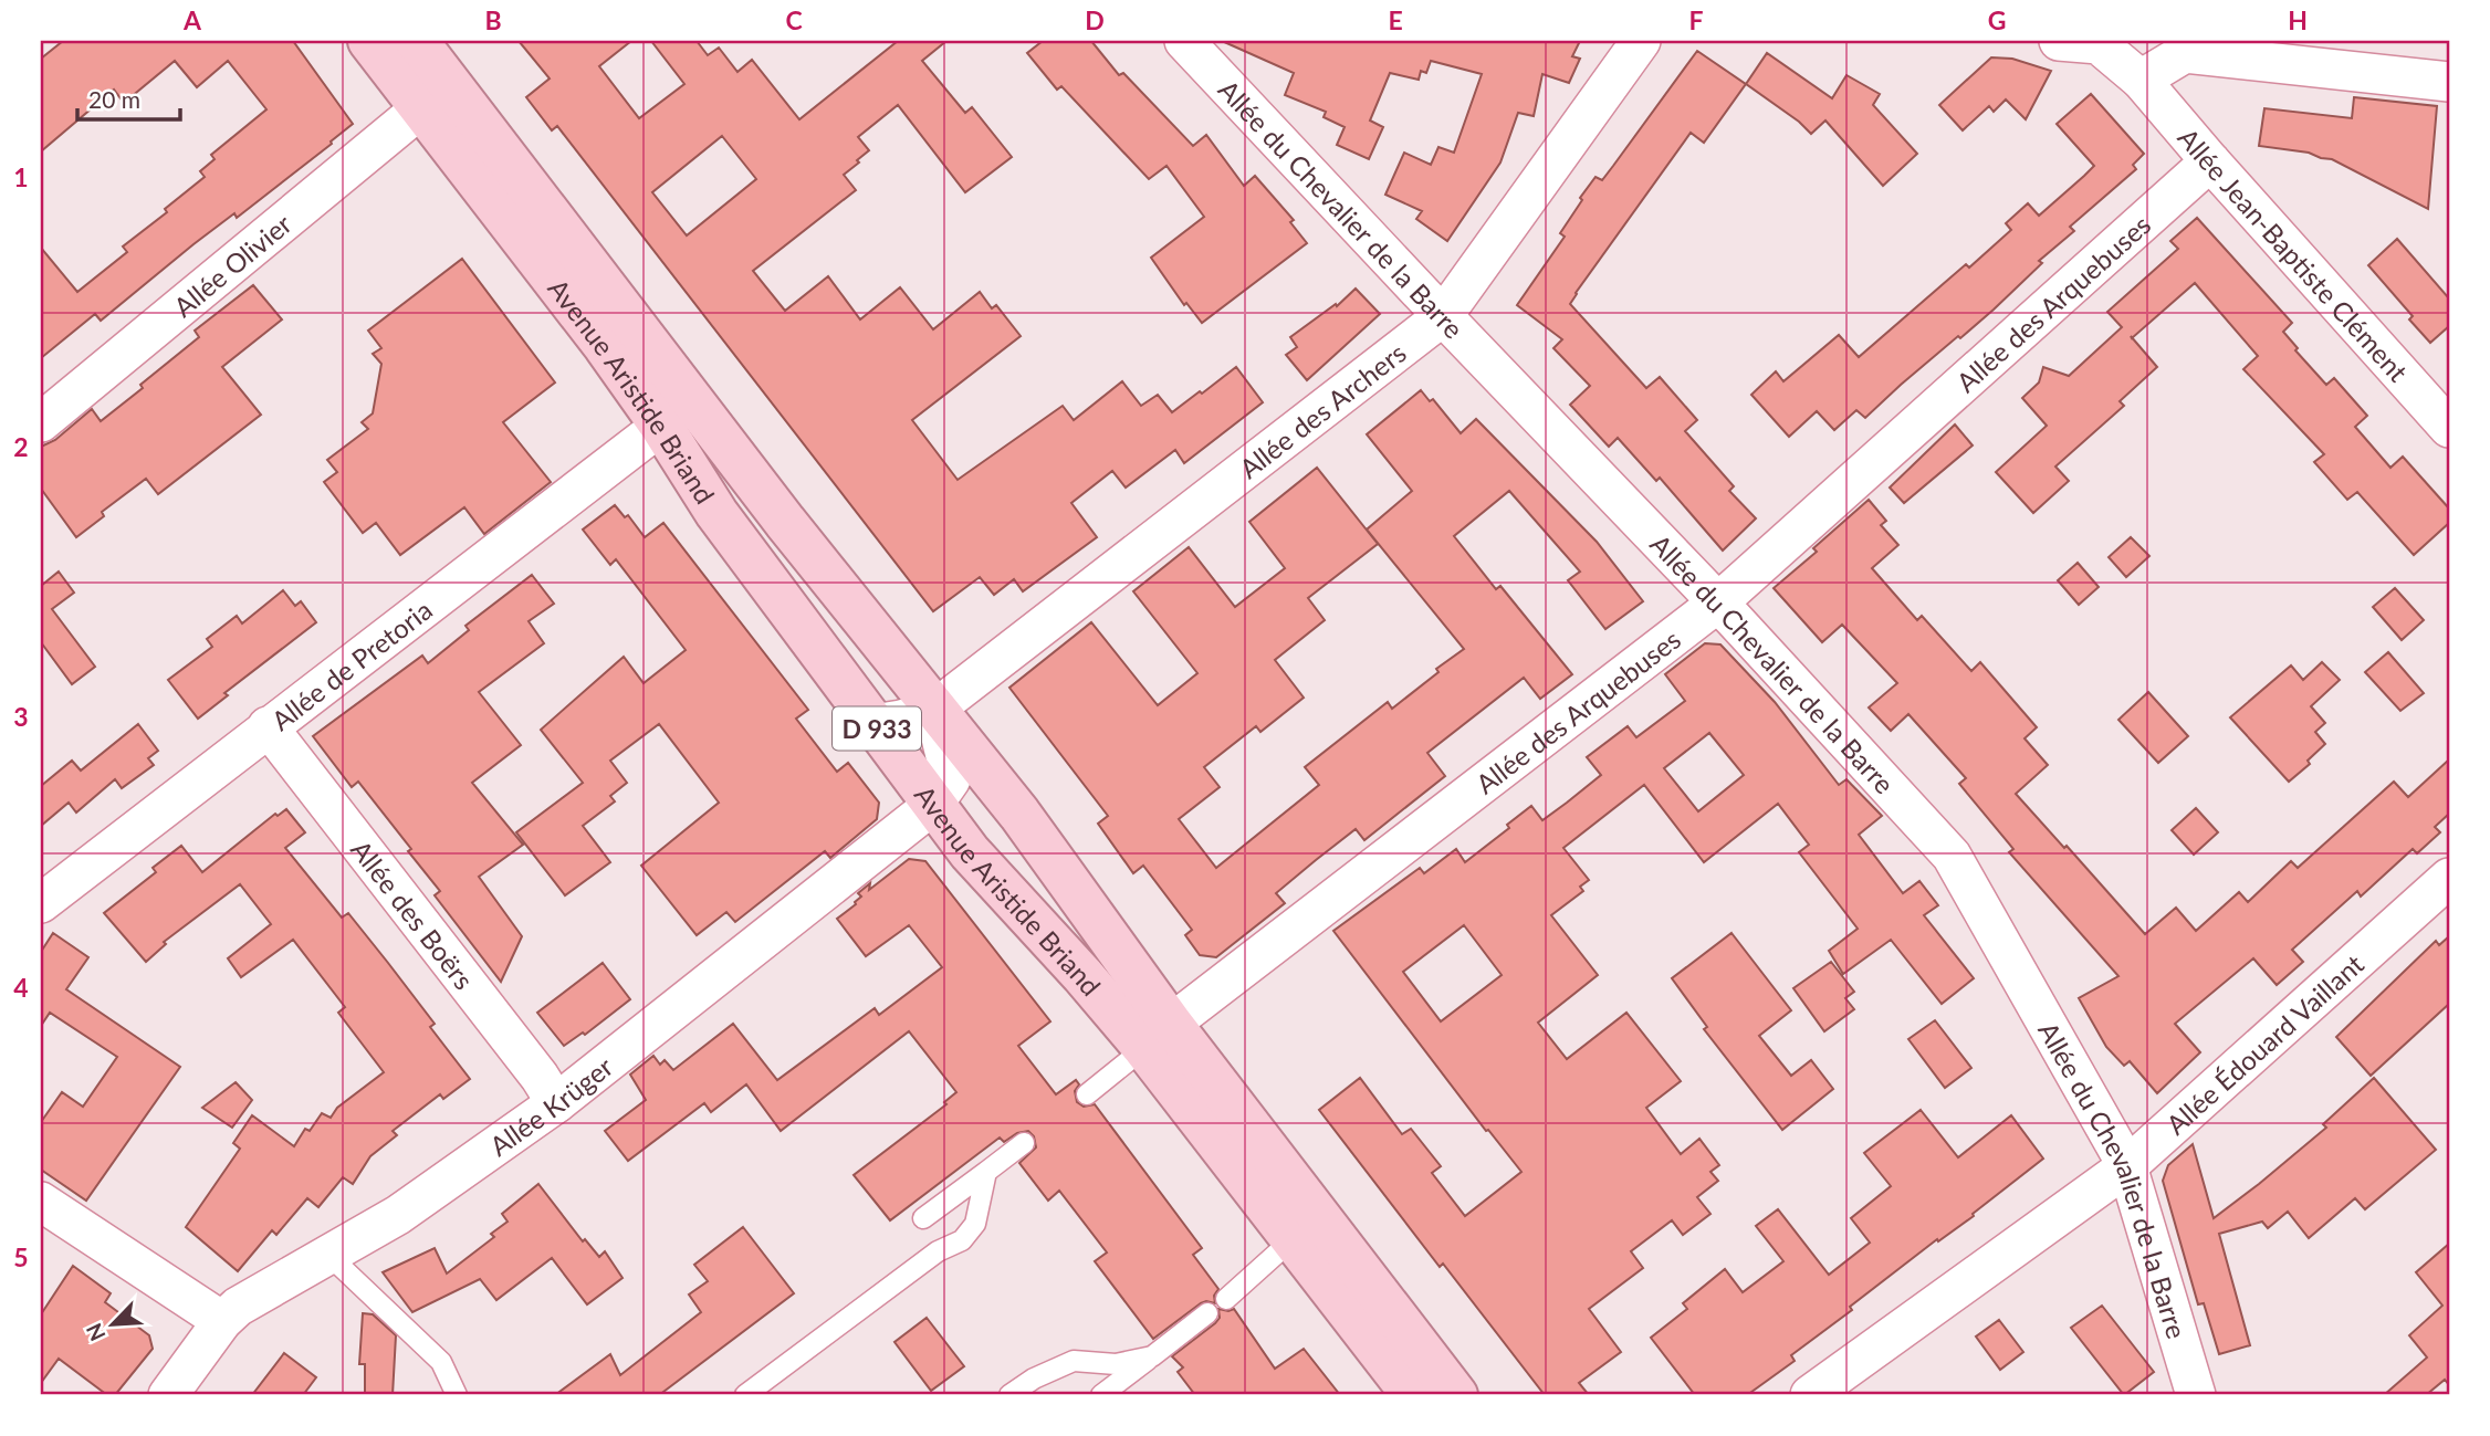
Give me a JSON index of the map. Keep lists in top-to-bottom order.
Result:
{
  "streets": {
    "main road": ["Avenue Aristide Briand", "D 933"],
    "street": [
      "Allée du Chevalier de la Barre",
      "Allée Jean-Baptiste Clément",
      "Allée Olivier",
      "Allée des Arquebuses",
      "Allée des Archers",
      "Allée de Pretoria",
      "Allée des Boërs",
      "Allée Édouard Vaillant",
      "Allée Krüger"
    ]
  },
  "crossings": [
    ["Allée du Chevalier de la Barre", "Allée des Arquebuses"],
    ["Allée du Chevalier de la Barre", "Allée des Archers"],
    ["Allée du Chevalier de la Barre", "Allée Édouard Vaillant"],
    ["Allée Jean-Baptiste Clément", "Allée des Arquebuses"],
    ["Allée Olivier", "Avenue Aristide Briand"],
    ["Allée des Arquebuses", "Avenue Aristide Briand"],
    ["Avenue Aristide Briand", "Allée des Archers"],
    ["Avenue Aristide Briand", "Allée de Pretoria"],
    ["Avenue Aristide Briand", "Allée Krüger"],
    ["Allée de Pretoria", "Allée des Boërs"],
    ["Allée des Boërs", "Allée Krüger"]
  ],
  "scale_bar": "20 m",
  "north": "bottom left",
  "grid": {
    "columns": [
      "A",
      "B",
      "C",
      "D",
      "E",
      "F",
      "G",
      "H"
    ],
    "rows": [
      "1",
      "2",
      "3",
      "4",
      "5"
    ]
  }
}
